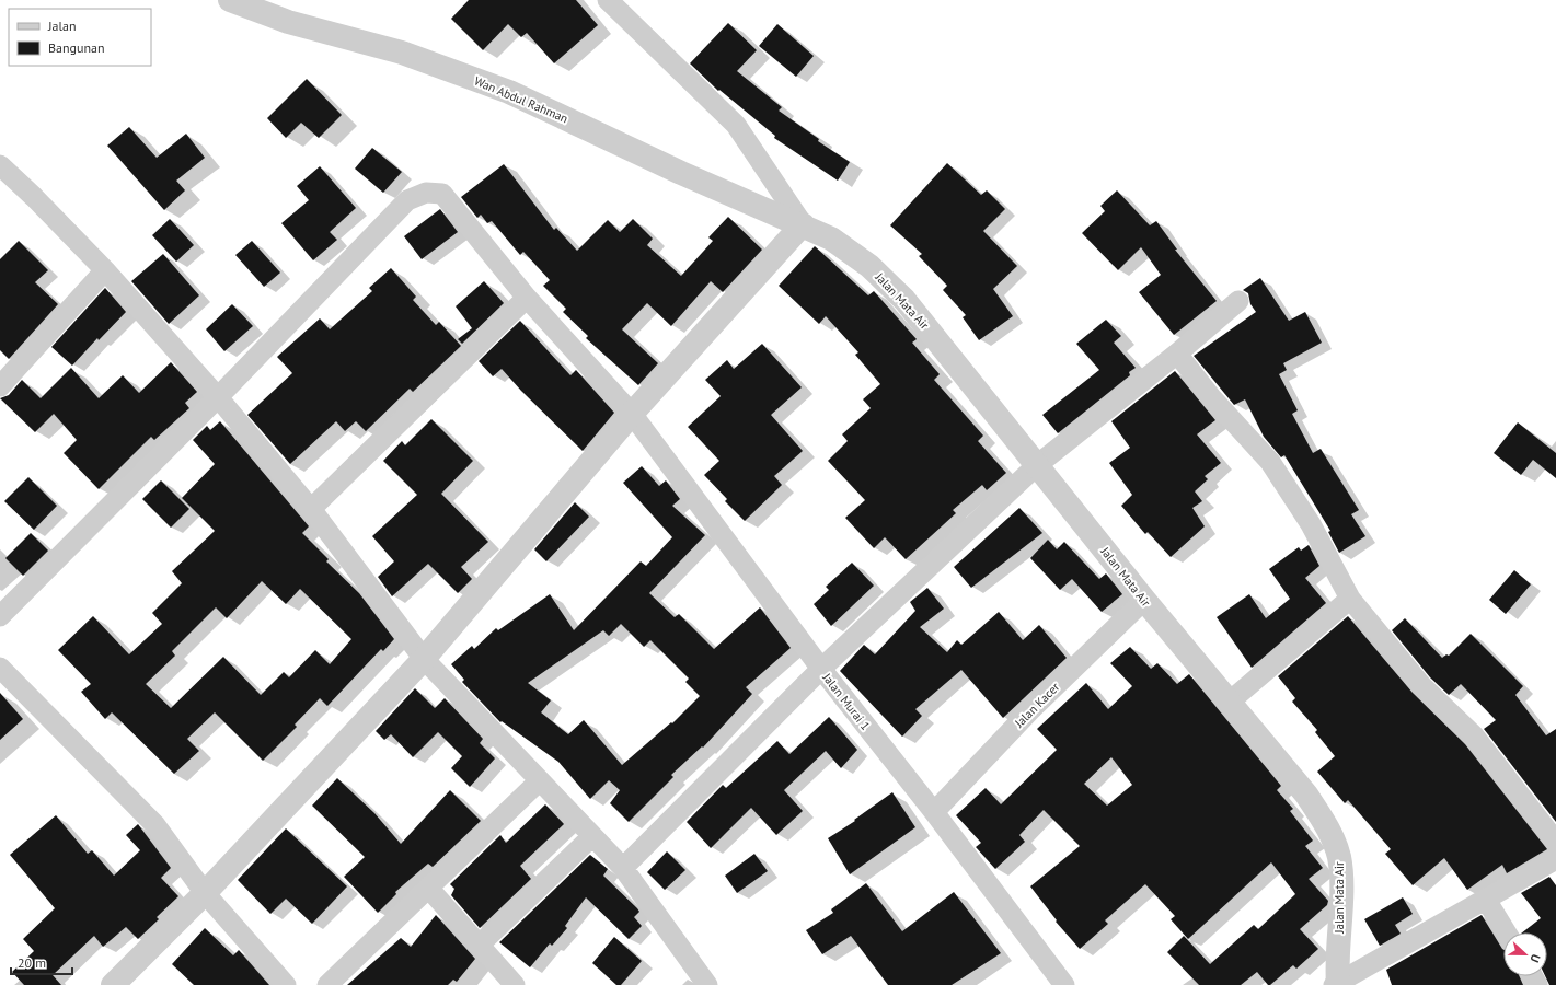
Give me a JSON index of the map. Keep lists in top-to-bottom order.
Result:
{
  "streets": {
    "street": [
      "Wan Abdul Rahman",
      "Jalan Mata Air",
      "Jalan Murai 1",
      "Jalan Kacer"
    ]
  },
  "crossings": [
    ["Wan Abdul Rahman", "Jalan Mata Air"],
    ["Jalan Mata Air", "Jalan Kacer"],
    ["Jalan Murai 1", "Jalan Kacer"]
  ],
  "legend": ["Jalan", "Bangunan"],
  "scale_bar": "20 m",
  "north": "right"
}
